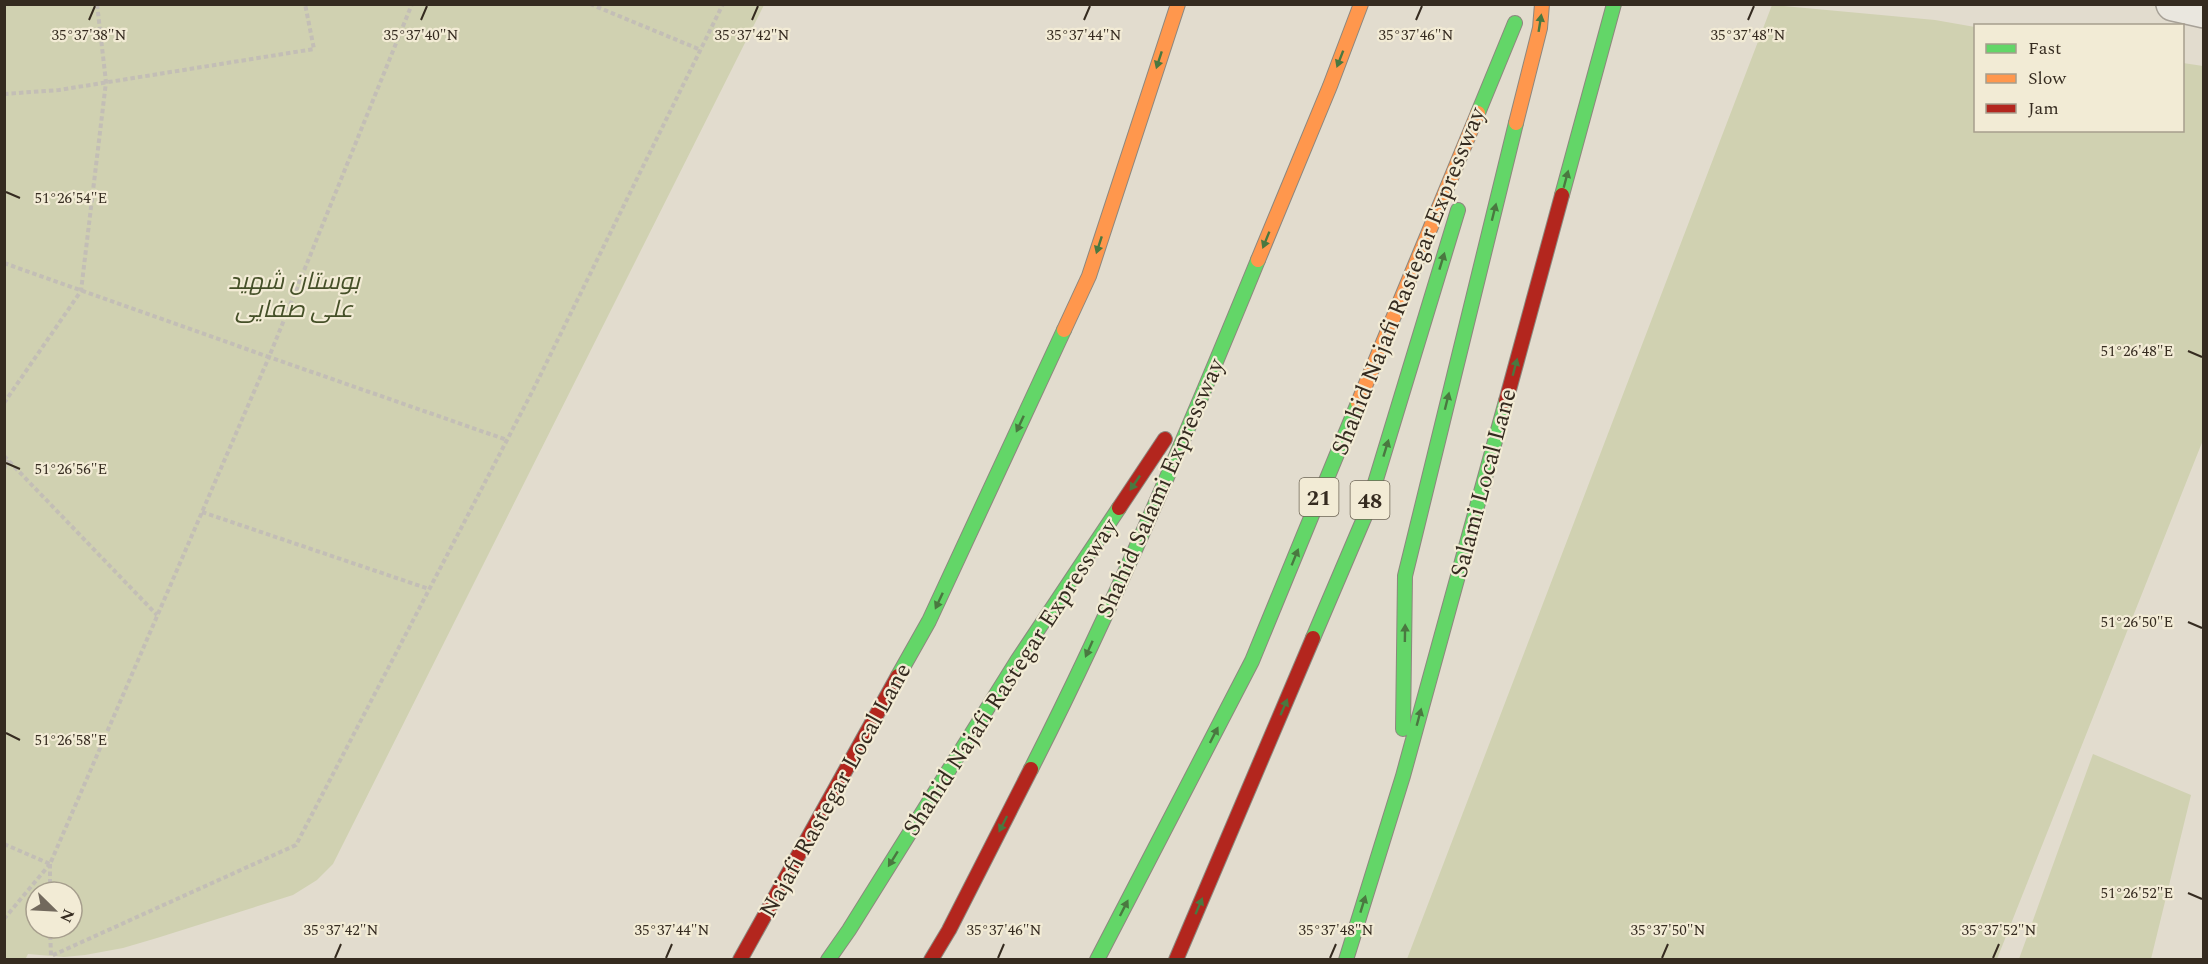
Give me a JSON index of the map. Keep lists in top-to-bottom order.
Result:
{
  "streets": {
    "main road": [
      "Shahid Najafi Rastegar Expressway",
      "Salami Local Lane",
      "Shahid Salami Expressway",
      "21",
      "48",
      "Najafi Rastegar Local Lane"
    ]
  },
  "crossings": [
    ["Shahid Najafi Rastegar Expressway", "Shahid Salami Expressway"]
  ],
  "one_way": ["Shahid Salami Expressway", "Najafi Rastegar Local Lane"],
  "parks": ["بوستان شهید علی صفایی"],
  "legend": ["Fast", "Slow", "Jam"],
  "north": "bottom right",
  "coordinates": [
    "35°37'38\"N",
    "35°37'40\"N",
    "35°37'42\"N",
    "35°37'44\"N",
    "35°37'46\"N",
    "35°37'48\"N",
    "51°26'54\"E",
    "51°26'48\"E",
    "51°26'56\"E",
    "51°26'50\"E",
    "51°26'58\"E",
    "51°26'52\"E",
    "35°37'50\"N",
    "35°37'52\"N"
  ]
}
